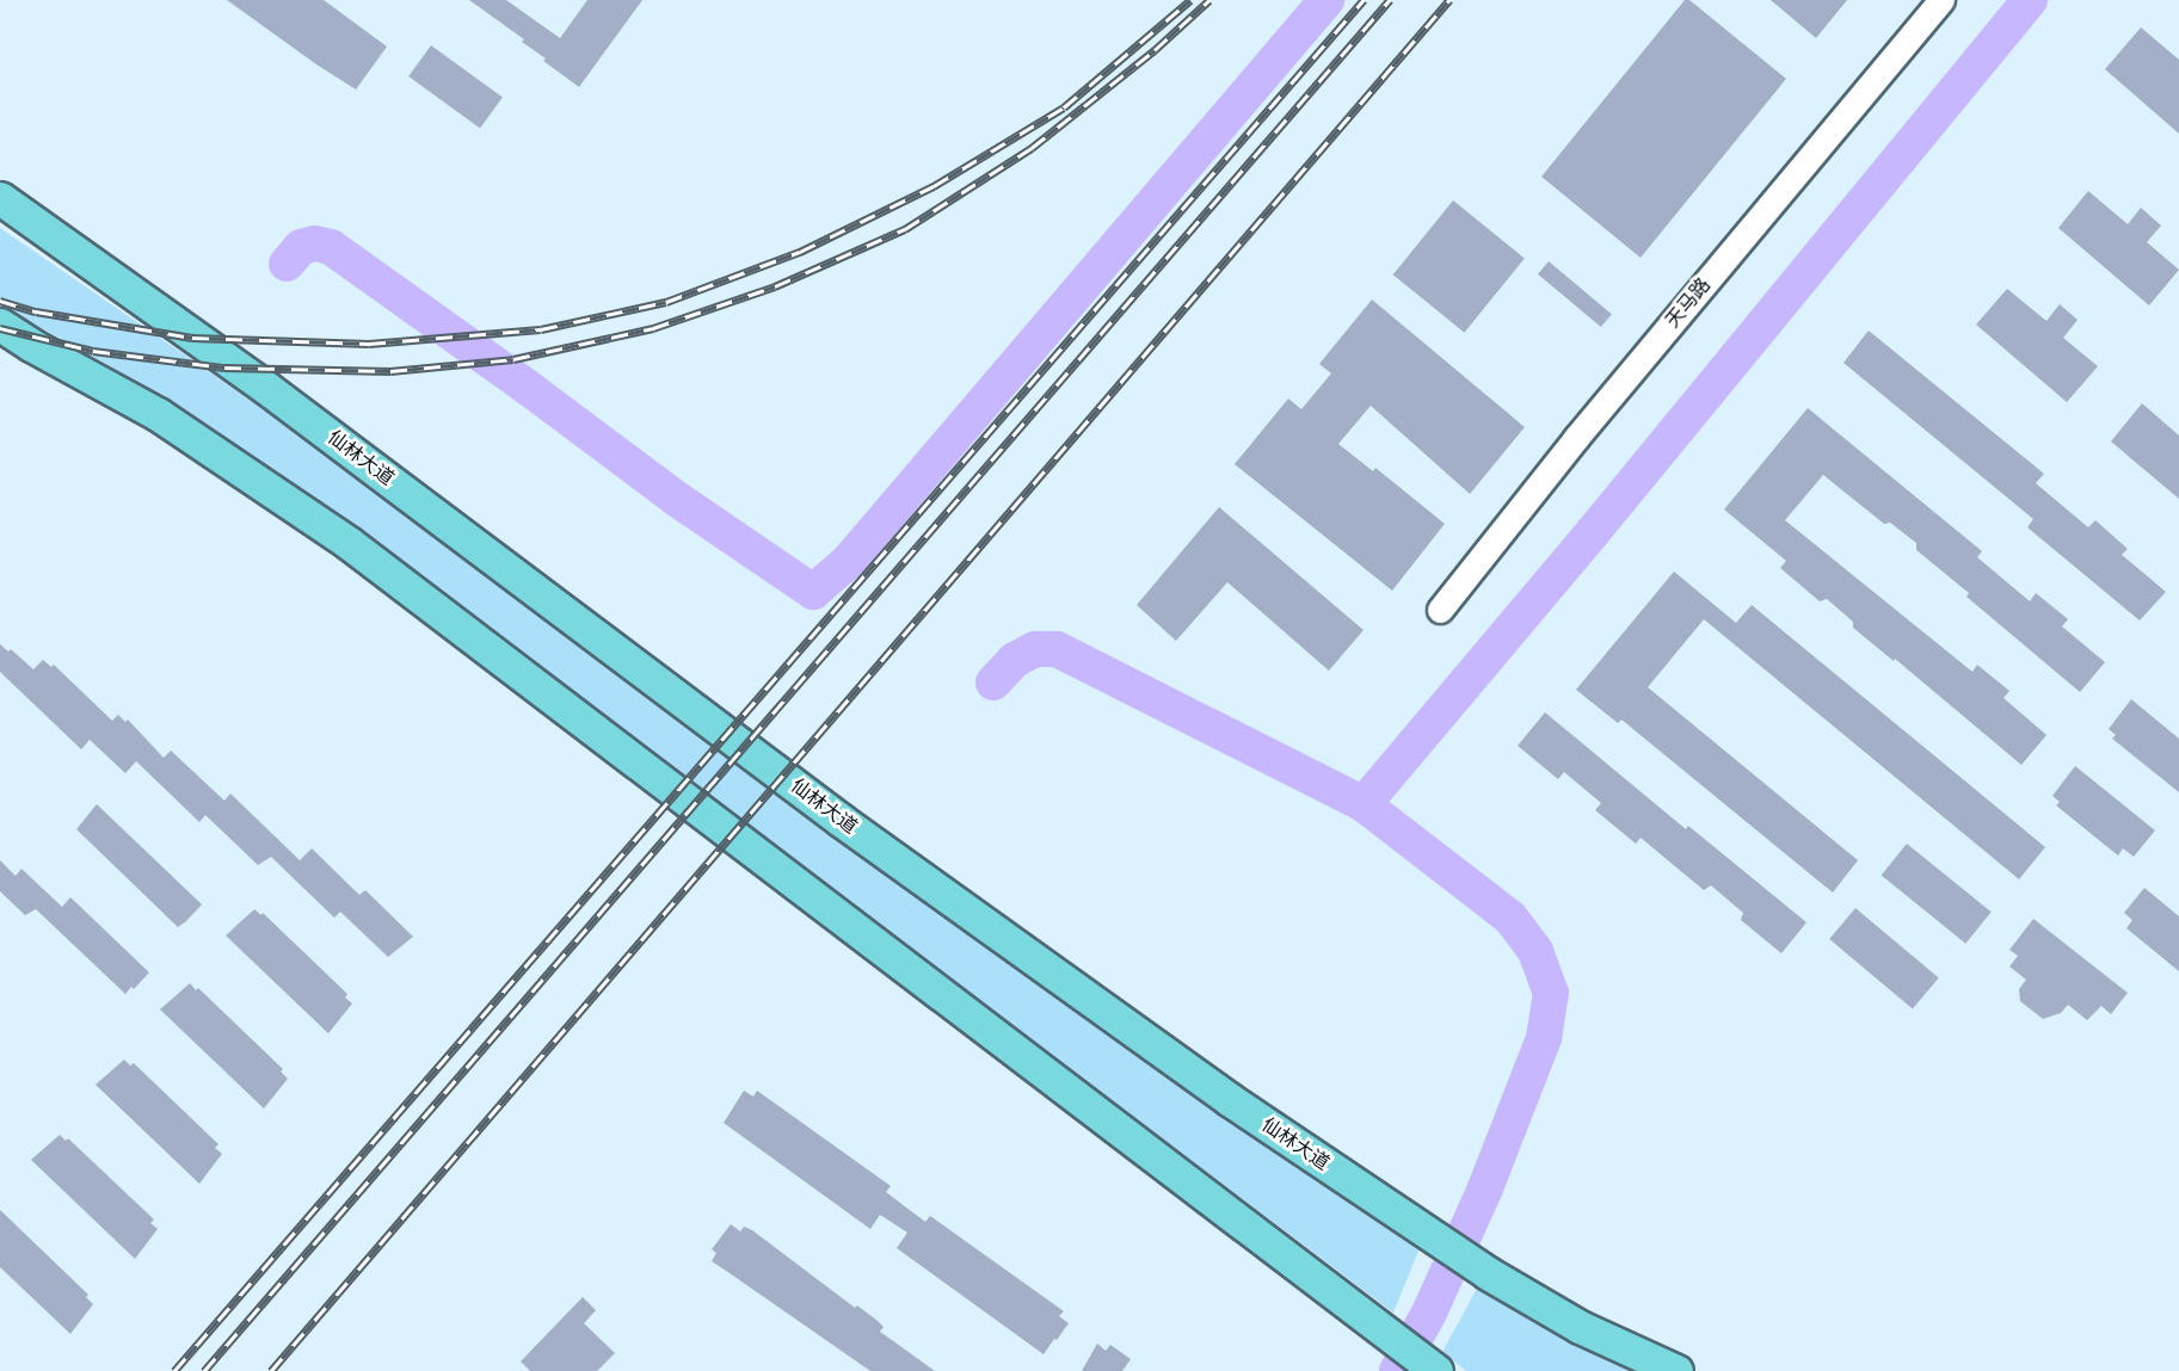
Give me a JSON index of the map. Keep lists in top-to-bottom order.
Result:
{
  "streets": {
    "main road": ["仙林大道"],
    "street": ["天马路"]
  }
}
